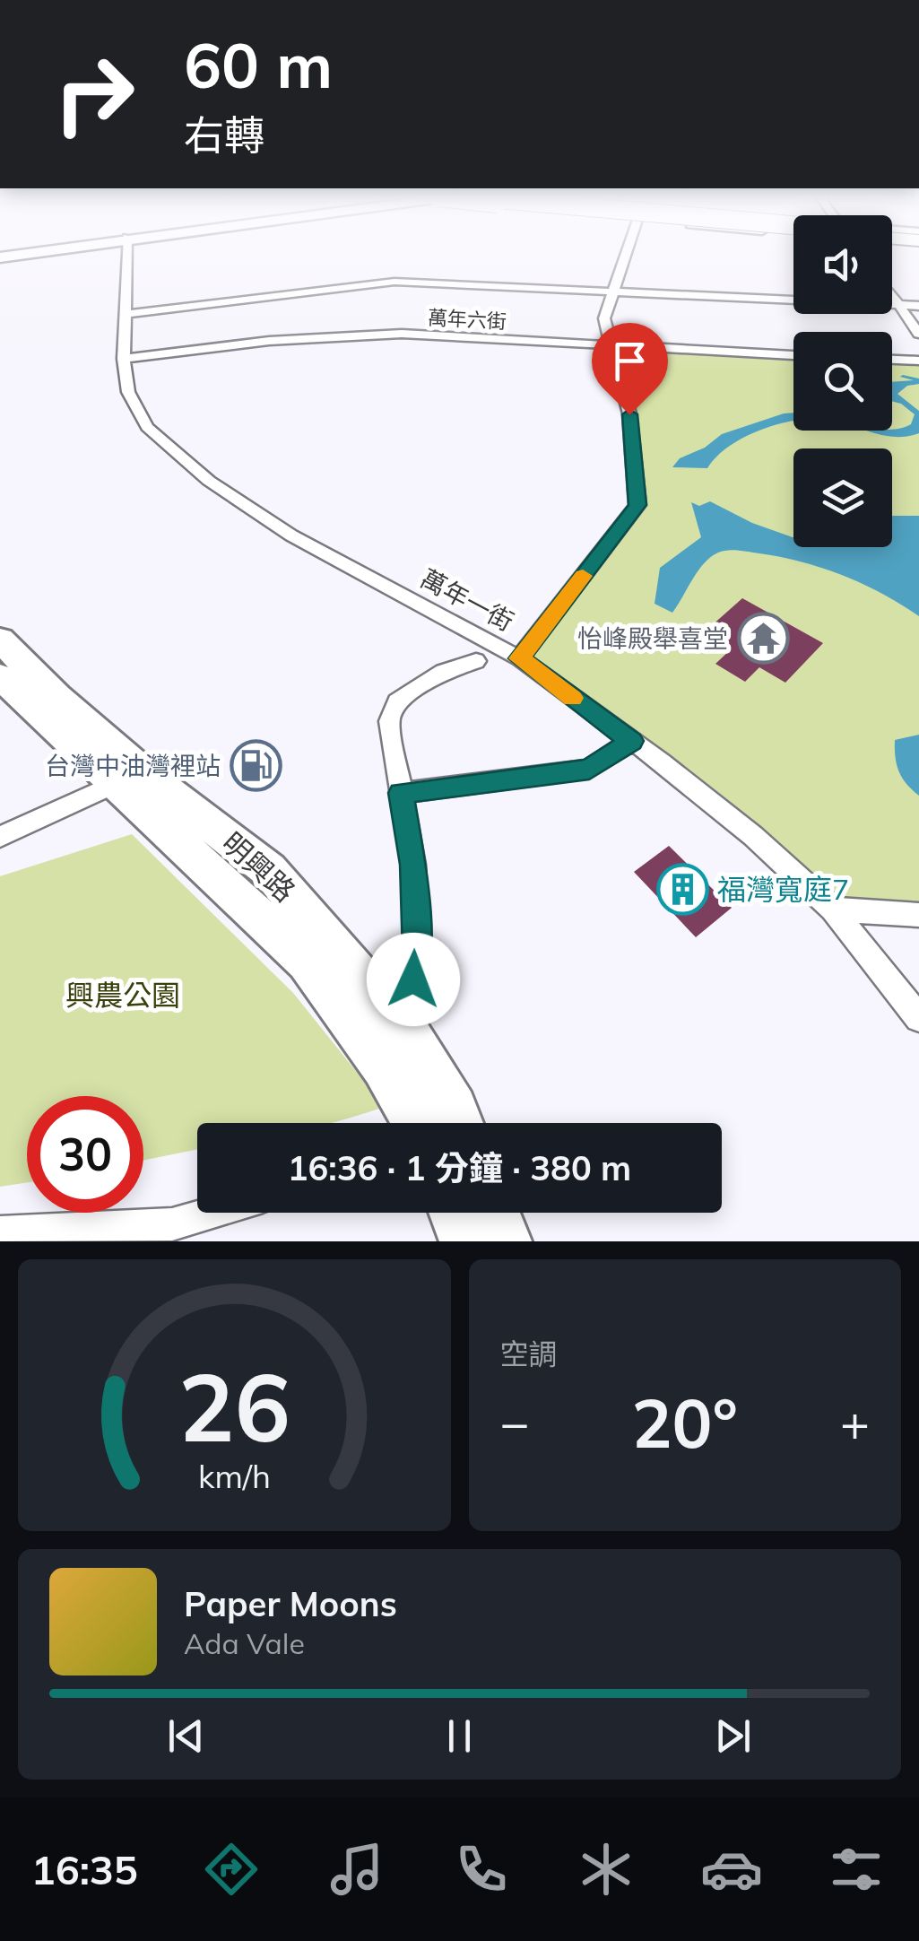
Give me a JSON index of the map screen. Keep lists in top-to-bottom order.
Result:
{
  "streets": {
    "main road": ["明興路"],
    "street": ["萬年六街", "萬年一街"]
  },
  "crossings": [
    ["萬年六街", "萬年一街"]
  ],
  "parks": ["興農公園"],
  "places": {
    "temple": ["怡峰殿舉喜堂"],
    "fuel station": ["台灣中油灣裡站"],
    "building": ["福灣寬庭7"]
  },
  "page": {
    "turn": ["60 m", "右轉"],
    "limit": "30",
    "trip": "16:36 · 1 分鐘 · 380 m",
    "tile": "空調",
    "heat": ["−", "20°", "+"],
    "song": ["Paper Moons", "Ada Vale"],
    "tabs": "16:35",
    "gauge": ["26", "km/h"]
  }
}
